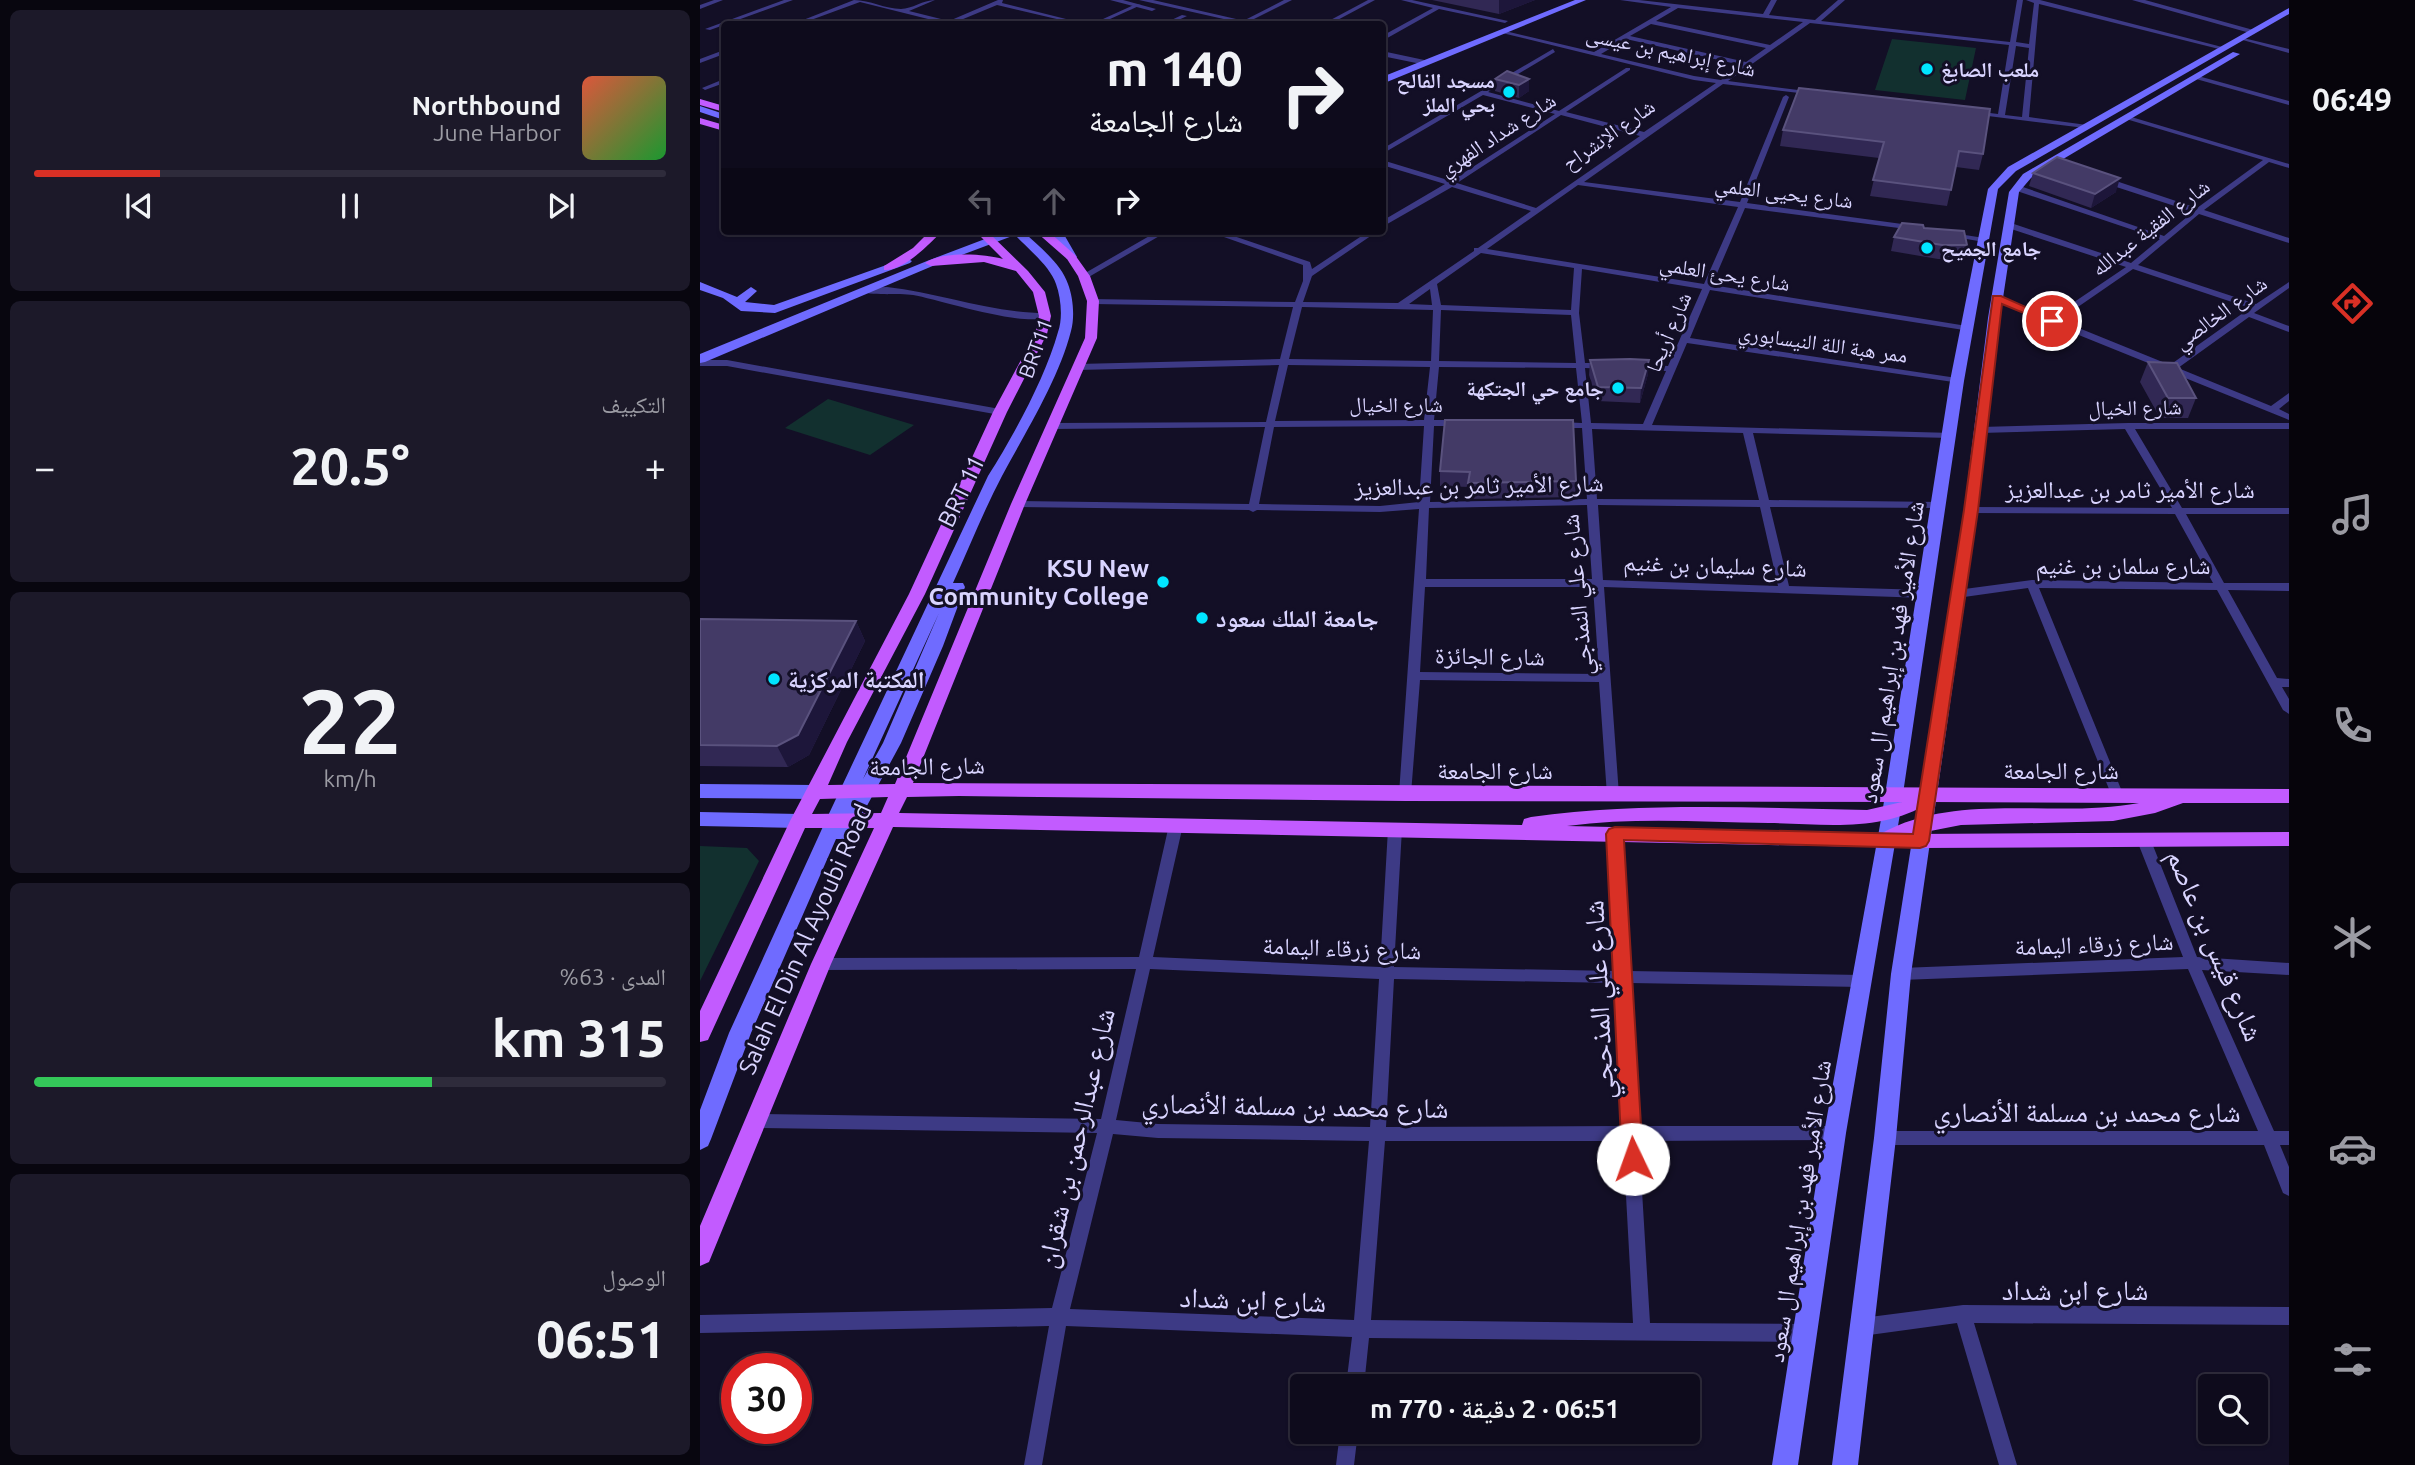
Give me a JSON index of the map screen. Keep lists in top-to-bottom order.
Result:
{
  "streets": {
    "main road": [
      "BRT11",
      "BRT 11",
      "شارع الأمير فهد بن إبراهيم ال سعود",
      "شارع الجامعة",
      "Salah El Din Al Ayoubi Road"
    ],
    "street": [
      "شارع إبراهيم بن عيسى",
      "شارع شداد الفهري",
      "شارع الإنشراح",
      "شارع يحيى العلمي",
      "شارع الفقية عبدالله",
      "شارع يحئ العلمي",
      "شارع الخالصي",
      "شارع أريحا",
      "ممر هبة اللة النيسابوري",
      "شارع الخيال",
      "شارع الأمير ثامر بن عبدالعزيز",
      "شارع سليمان بن غنيم",
      "شارع سلمان بن غنيم",
      "شارع علي النمذجي",
      "شارع الجائزة",
      "شارع زرقاء اليمامة",
      "شارع قيس بن عاصم",
      "شارع علي المذحجي",
      "شارع محمد بن مسلمة الأنصاري",
      "شارع عبدالرحمن بن شقران",
      "شارع ابن شداد"
    ]
  },
  "crossings": [
    ["شارع إبراهيم بن عيسى", "شارع الإنشراح"],
    ["شارع إبراهيم بن عيسى", "شارع أريحا"],
    ["شارع الإنشراح", "شارع يحيى العلمي"],
    ["شارع الإنشراح", "شارع يحئ العلمي"],
    ["شارع يحيى العلمي", "شارع أريحا"],
    ["شارع يحئ العلمي", "شارع أريحا"],
    ["شارع يحئ العلمي", "شارع علي النمذجي"],
    ["شارع يحئ العلمي", "شارع الأمير فهد بن إبراهيم ال سعود"],
    ["شارع أريحا", "ممر هبة اللة النيسابوري"],
    ["ممر هبة اللة النيسابوري", "شارع الأمير فهد بن إبراهيم ال سعود"],
    ["BRT11", "BRT 11"],
    ["شارع الخيال", "Salah El Din Al Ayoubi Road"],
    ["شارع الأمير ثامر بن عبدالعزيز", "شارع علي النمذجي"],
    ["شارع الأمير ثامر بن عبدالعزيز", "شارع الأمير فهد بن إبراهيم ال سعود"],
    ["شارع الأمير ثامر بن عبدالعزيز", "Salah El Din Al Ayoubi Road"],
    ["BRT 11", "شارع الجامعة"],
    ["شارع سليمان بن غنيم", "شارع علي النمذجي"],
    ["شارع سليمان بن غنيم", "شارع الأمير فهد بن إبراهيم ال سعود"],
    ["شارع علي النمذجي", "شارع الجائزة"],
    ["شارع علي النمذجي", "شارع الجامعة"],
    ["شارع الأمير فهد بن إبراهيم ال سعود", "شارع الجامعة"],
    ["شارع الأمير فهد بن إبراهيم ال سعود", "شارع زرقاء اليمامة"],
    ["شارع الأمير فهد بن إبراهيم ال سعود", "شارع محمد بن مسلمة الأنصاري"],
    ["شارع الأمير فهد بن إبراهيم ال سعود", "شارع ابن شداد"],
    ["شارع الجامعة", "Salah El Din Al Ayoubi Road"],
    ["Salah El Din Al Ayoubi Road", "شارع زرقاء اليمامة"],
    ["Salah El Din Al Ayoubi Road", "شارع محمد بن مسلمة الأنصاري"],
    ["شارع زرقاء اليمامة", "شارع قيس بن عاصم"],
    ["شارع زرقاء اليمامة", "شارع علي المذحجي"],
    ["شارع زرقاء اليمامة", "شارع عبدالرحمن بن شقران"],
    ["شارع قيس بن عاصم", "شارع محمد بن مسلمة الأنصاري"],
    ["شارع علي المذحجي", "شارع محمد بن مسلمة الأنصاري"],
    ["شارع علي المذحجي", "شارع ابن شداد"],
    ["شارع محمد بن مسلمة الأنصاري", "شارع عبدالرحمن بن شقران"],
    ["شارع عبدالرحمن بن شقران", "شارع ابن شداد"]
  ],
  "places": [
    "ملعب الصايغ",
    "مسجد الفالح بحي الملز",
    "جامع الجميح",
    "جامع حي الجتكهة",
    "KSU New Community College",
    "جامعة الملك سعود",
    "المكتبة المركزية"
  ],
  "page": {
    "tabs": "06:49",
    "turn": ["140 m", "شارع الجامعة"],
    "song": ["Northbound", "June Harbor"],
    "tile": [
      "التكييف",
      ["22", "km/h"],
      ["المدى · 63%", "315 km"],
      ["الوصول", "06:51"]
    ],
    "heat": ["−", "20.5°", "+"],
    "limit": "30",
    "trip": "06:51 · 2 دقيقة · 770 m"
  }
}
